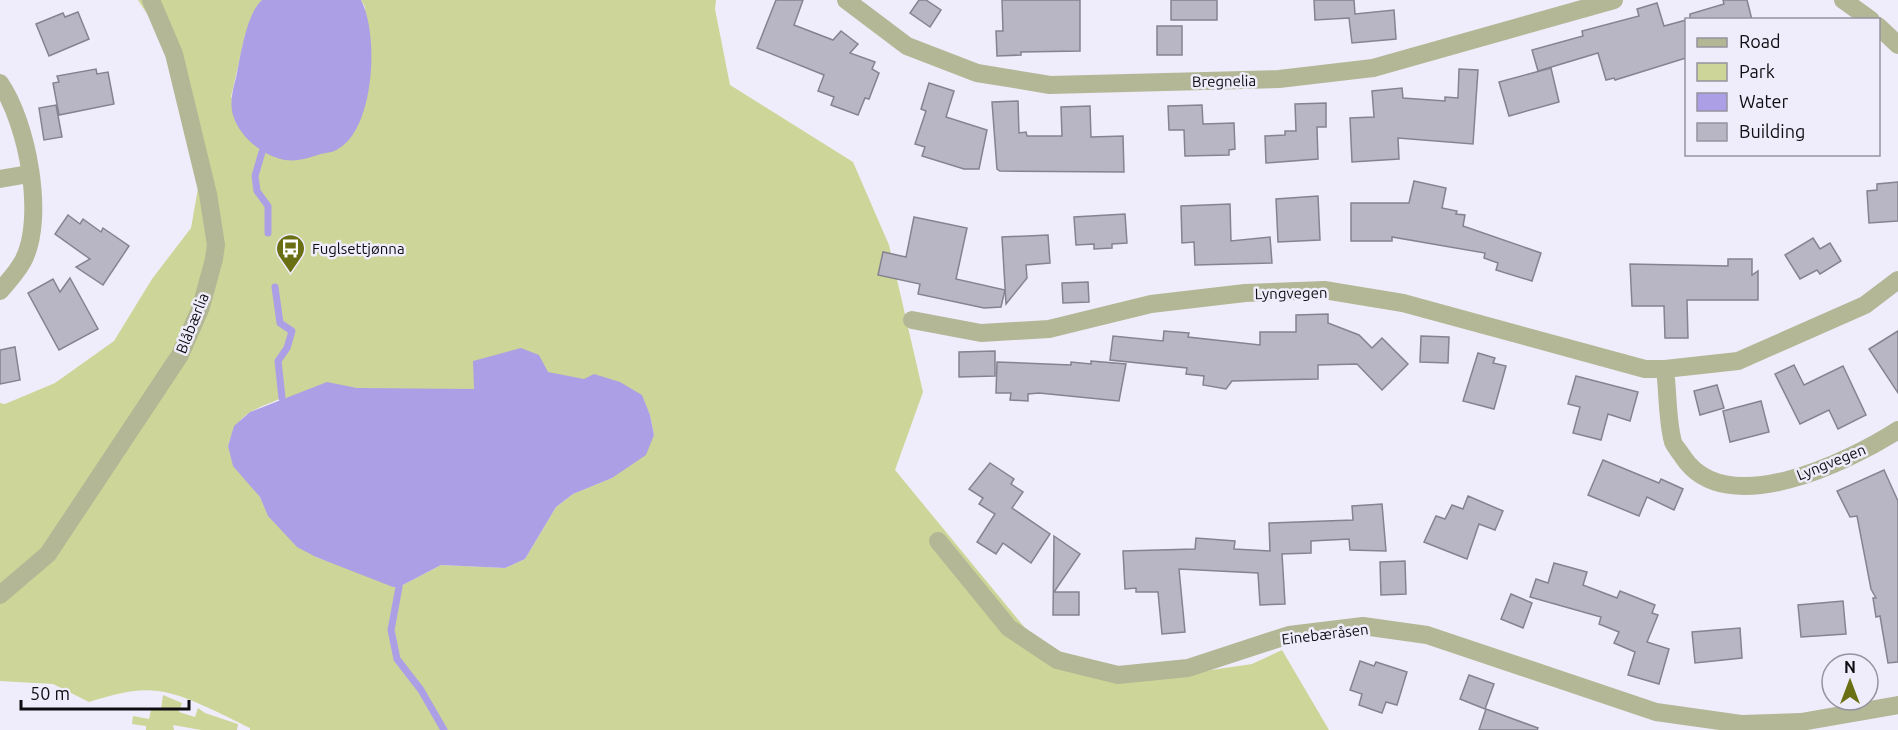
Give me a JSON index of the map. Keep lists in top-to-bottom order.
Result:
{
  "streets": {
    "street": [
      "Bregnelia",
      "Lyngvegen",
      "Blåbærlia",
      "Einebæråsen"
    ]
  },
  "places": {
    "bus stop": ["Fuglsettjønna"]
  },
  "legend": [
    "Road",
    "Park",
    "Water",
    "Building"
  ],
  "scale_bar": "50 m",
  "north": "top"
}
